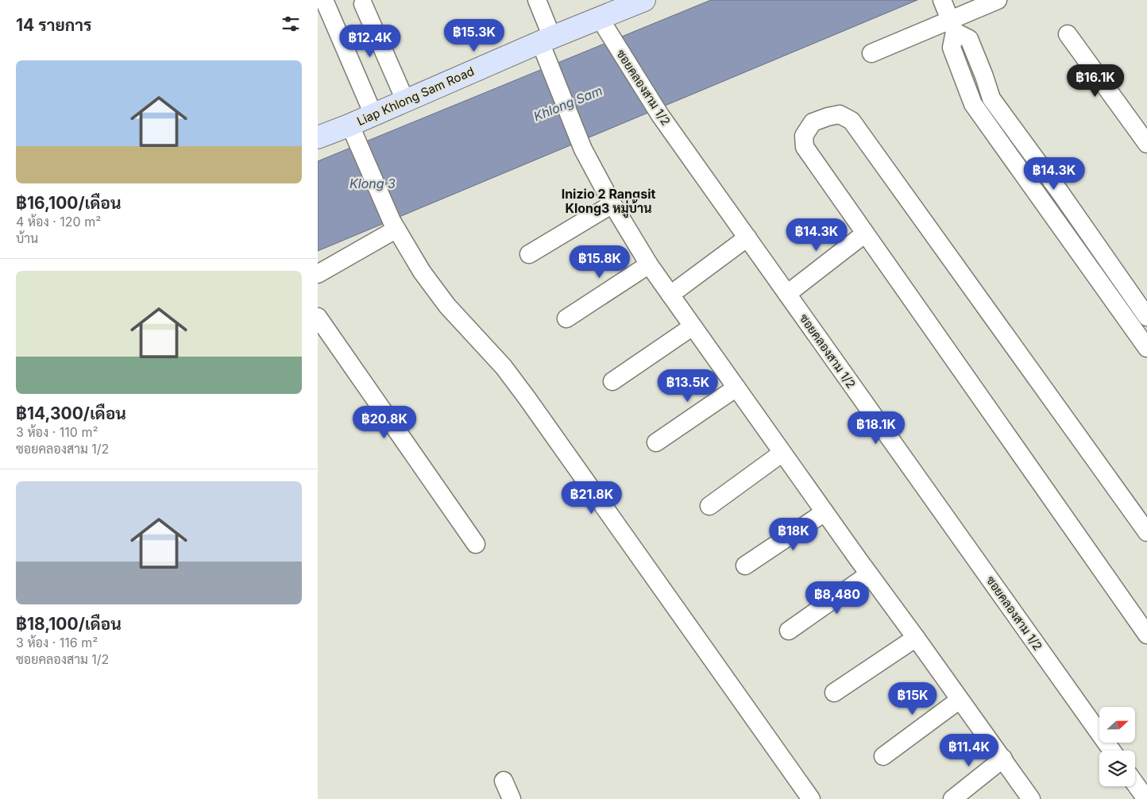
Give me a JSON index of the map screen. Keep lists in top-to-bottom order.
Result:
{
  "streets": {
    "main road": ["Liap Khlong Sam Road"],
    "street": ["ซอยคลองสาม 1/2"]
  },
  "crossings": [
    ["ซอยคลองสาม 1/2", "Liap Khlong Sam Road"]
  ],
  "districts": ["Inizio 2 Rangsit Klong3 หมู่บ้าน"],
  "water": ["Khlong Sam", "Klong 3"],
  "north": "right",
  "page": {
    "heading": "14 รายการ",
    "price": [
      "฿15.3K",
      "฿12.4K",
      "฿16.1K",
      "฿14.3K",
      "฿14.3K",
      "฿15.8K",
      "฿13.5K",
      "฿20.8K",
      "฿18.1K",
      "฿21.8K",
      "฿18K",
      "฿8,480",
      "฿15K",
      "฿11.4K"
    ],
    "list": [
      {
        "name": "฿16,100/เดือน",
        "note": "4 ห้อง · 120 m² · บ้าน"
      },
      {
        "name": "฿14,300/เดือน",
        "note": "3 ห้อง · 110 m² · ซอยคลองสาม 1/2"
      },
      {
        "name": "฿18,100/เดือน",
        "note": "3 ห้อง · 116 m² · ซอยคลองสาม 1/2"
      }
    ]
  }
}
